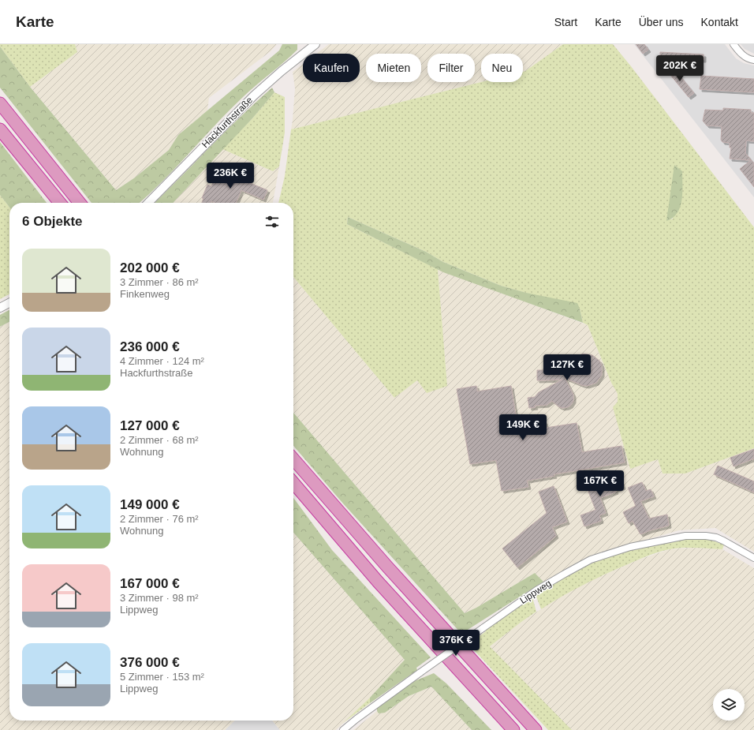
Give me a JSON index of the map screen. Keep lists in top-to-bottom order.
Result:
{
  "streets": {
    "street": ["Hackfurthstraße", "Lippweg"]
  },
  "page": {
    "header": "Karte",
    "nav": [
      "Start",
      "Karte",
      "Über uns",
      "Kontakt"
    ],
    "chip": [
      "Kaufen",
      "Mieten",
      "Filter",
      "Neu"
    ],
    "price": [
      "202K €",
      "236K €",
      "127K €",
      "149K €",
      "167K €",
      "376K €"
    ],
    "heading": "6 Objekte",
    "list": [
      {
        "name": "202 000 €",
        "note": "3 Zimmer · 86 m² · Finkenweg"
      },
      {
        "name": "236 000 €",
        "note": "4 Zimmer · 124 m² · Hackfurthstraße"
      },
      {
        "name": "127 000 €",
        "note": "2 Zimmer · 68 m² · Wohnung"
      },
      {
        "name": "149 000 €",
        "note": "2 Zimmer · 76 m² · Wohnung"
      },
      {
        "name": "167 000 €",
        "note": "3 Zimmer · 98 m² · Lippweg"
      },
      {
        "name": "376 000 €",
        "note": "5 Zimmer · 153 m² · Lippweg"
      }
    ]
  }
}
